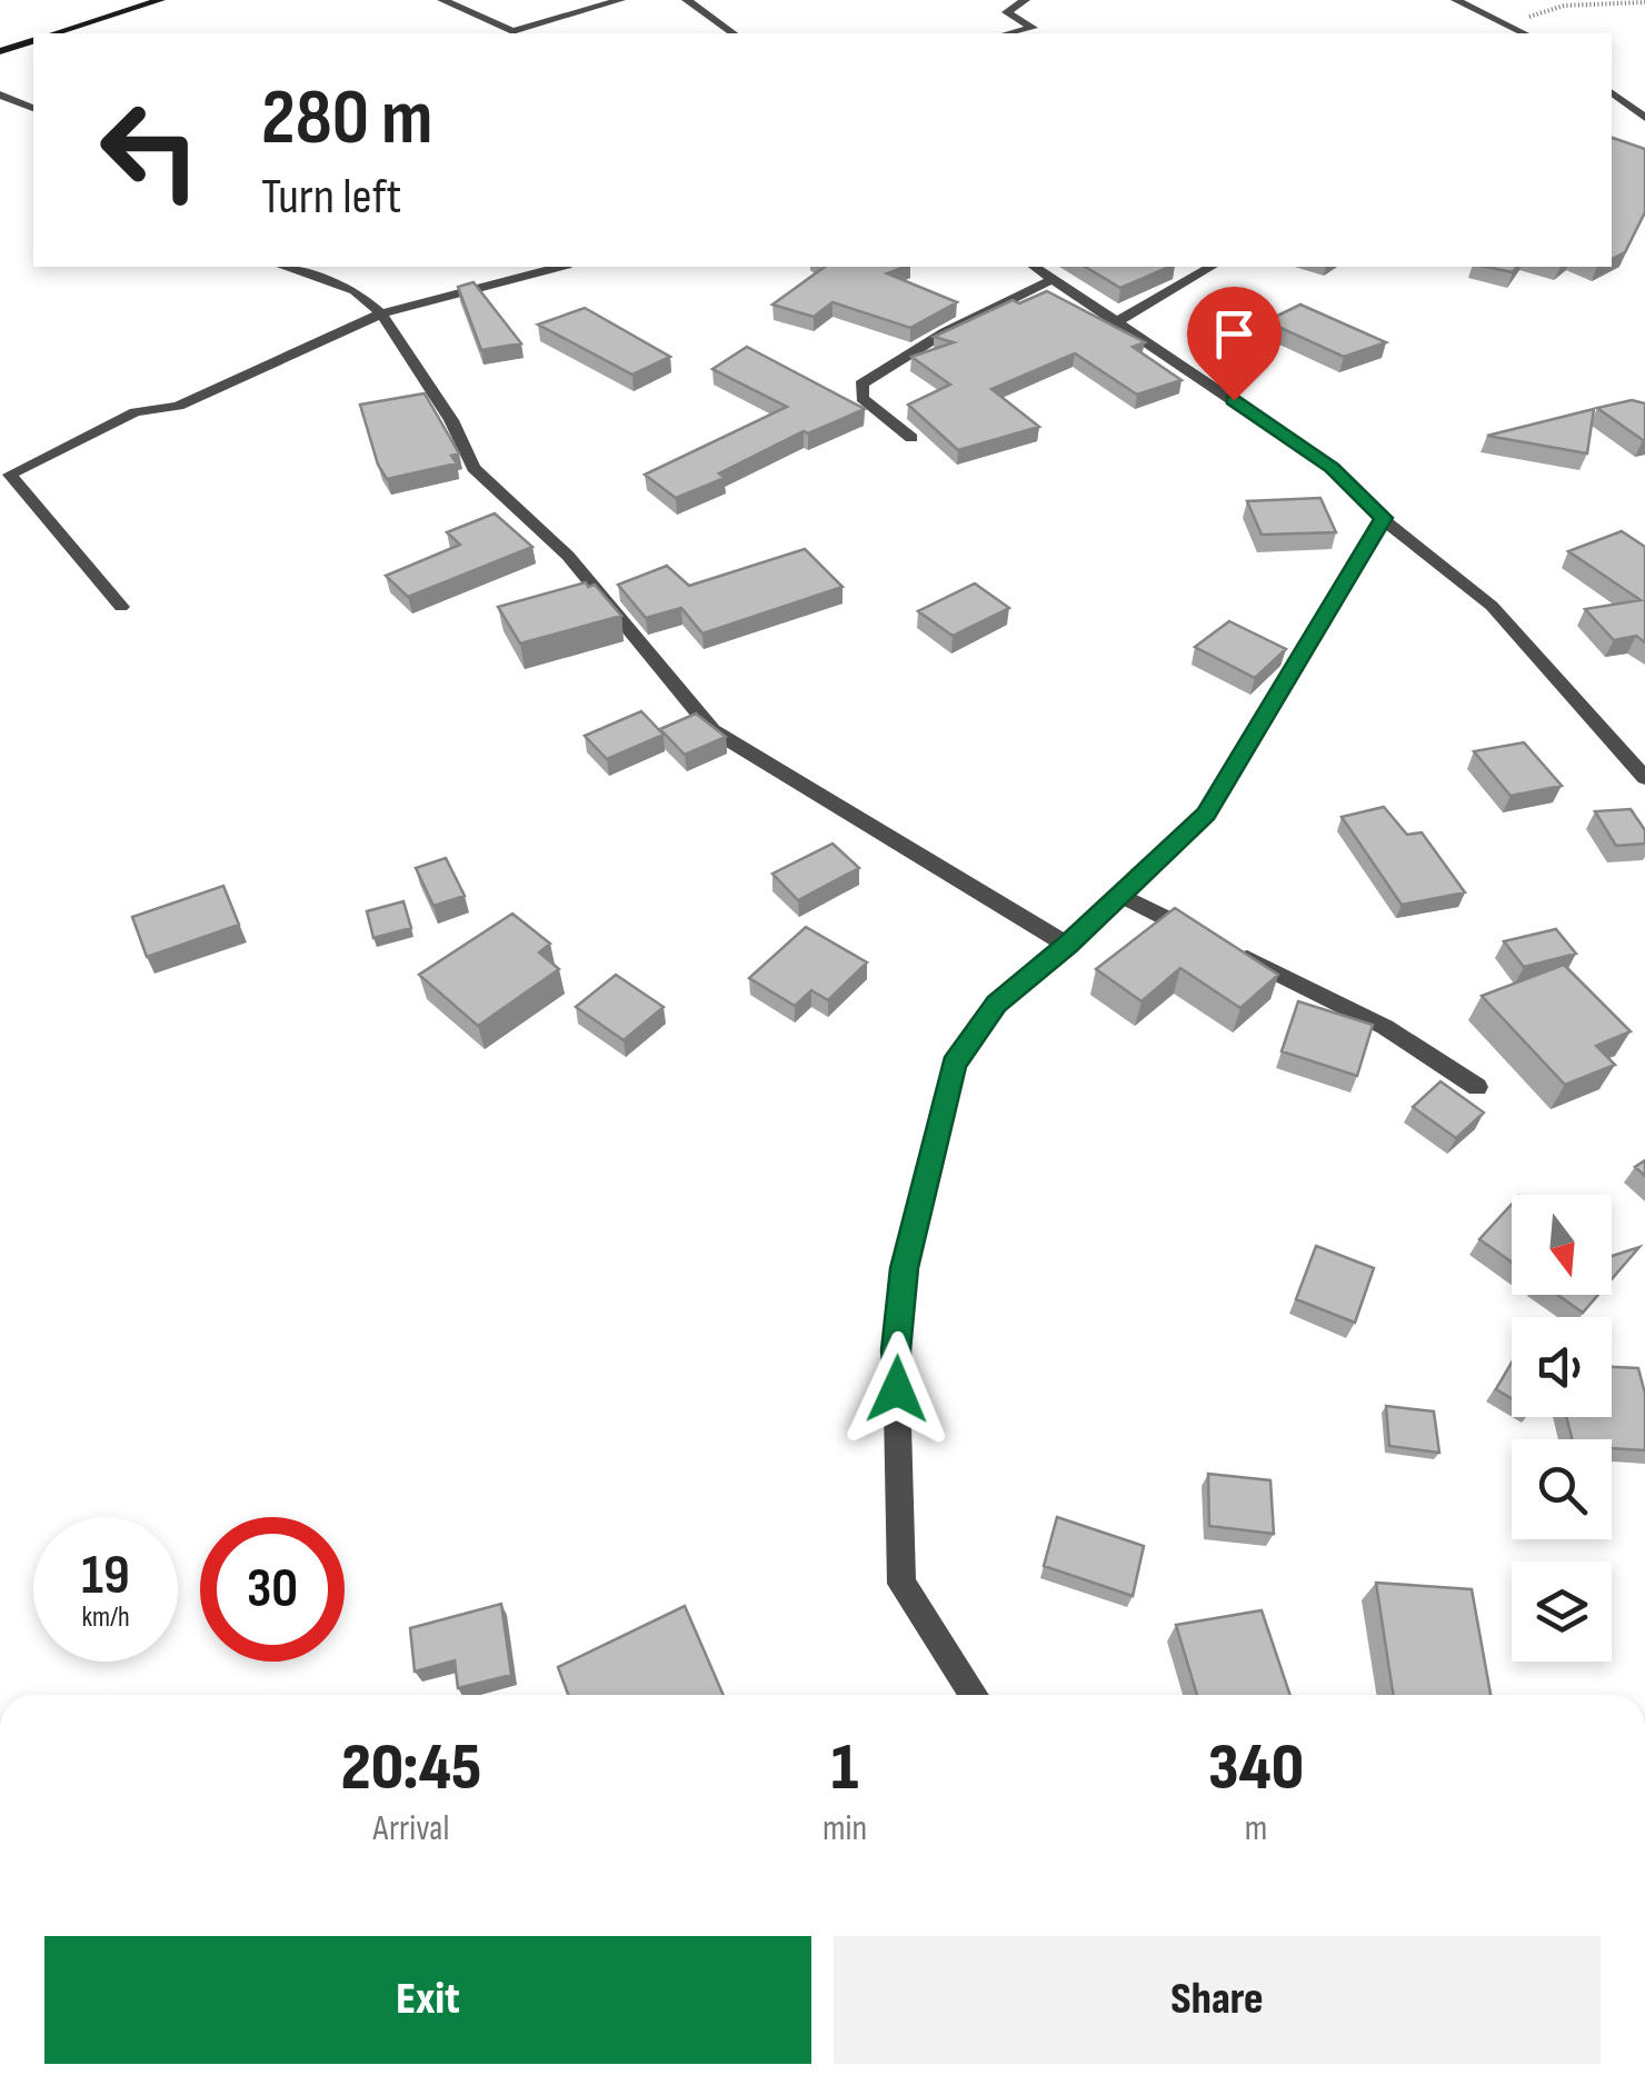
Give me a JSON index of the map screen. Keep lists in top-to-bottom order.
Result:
{
  "north": "bottom",
  "page": {
    "turn": ["280 m", "Turn left"],
    "speed": "19 km/h",
    "limit": "30",
    "eta": [
      "20:45",
      "Arrival",
      "1",
      "min",
      "340",
      "m"
    ],
    "buttons": ["Exit", "Share"]
  }
}
